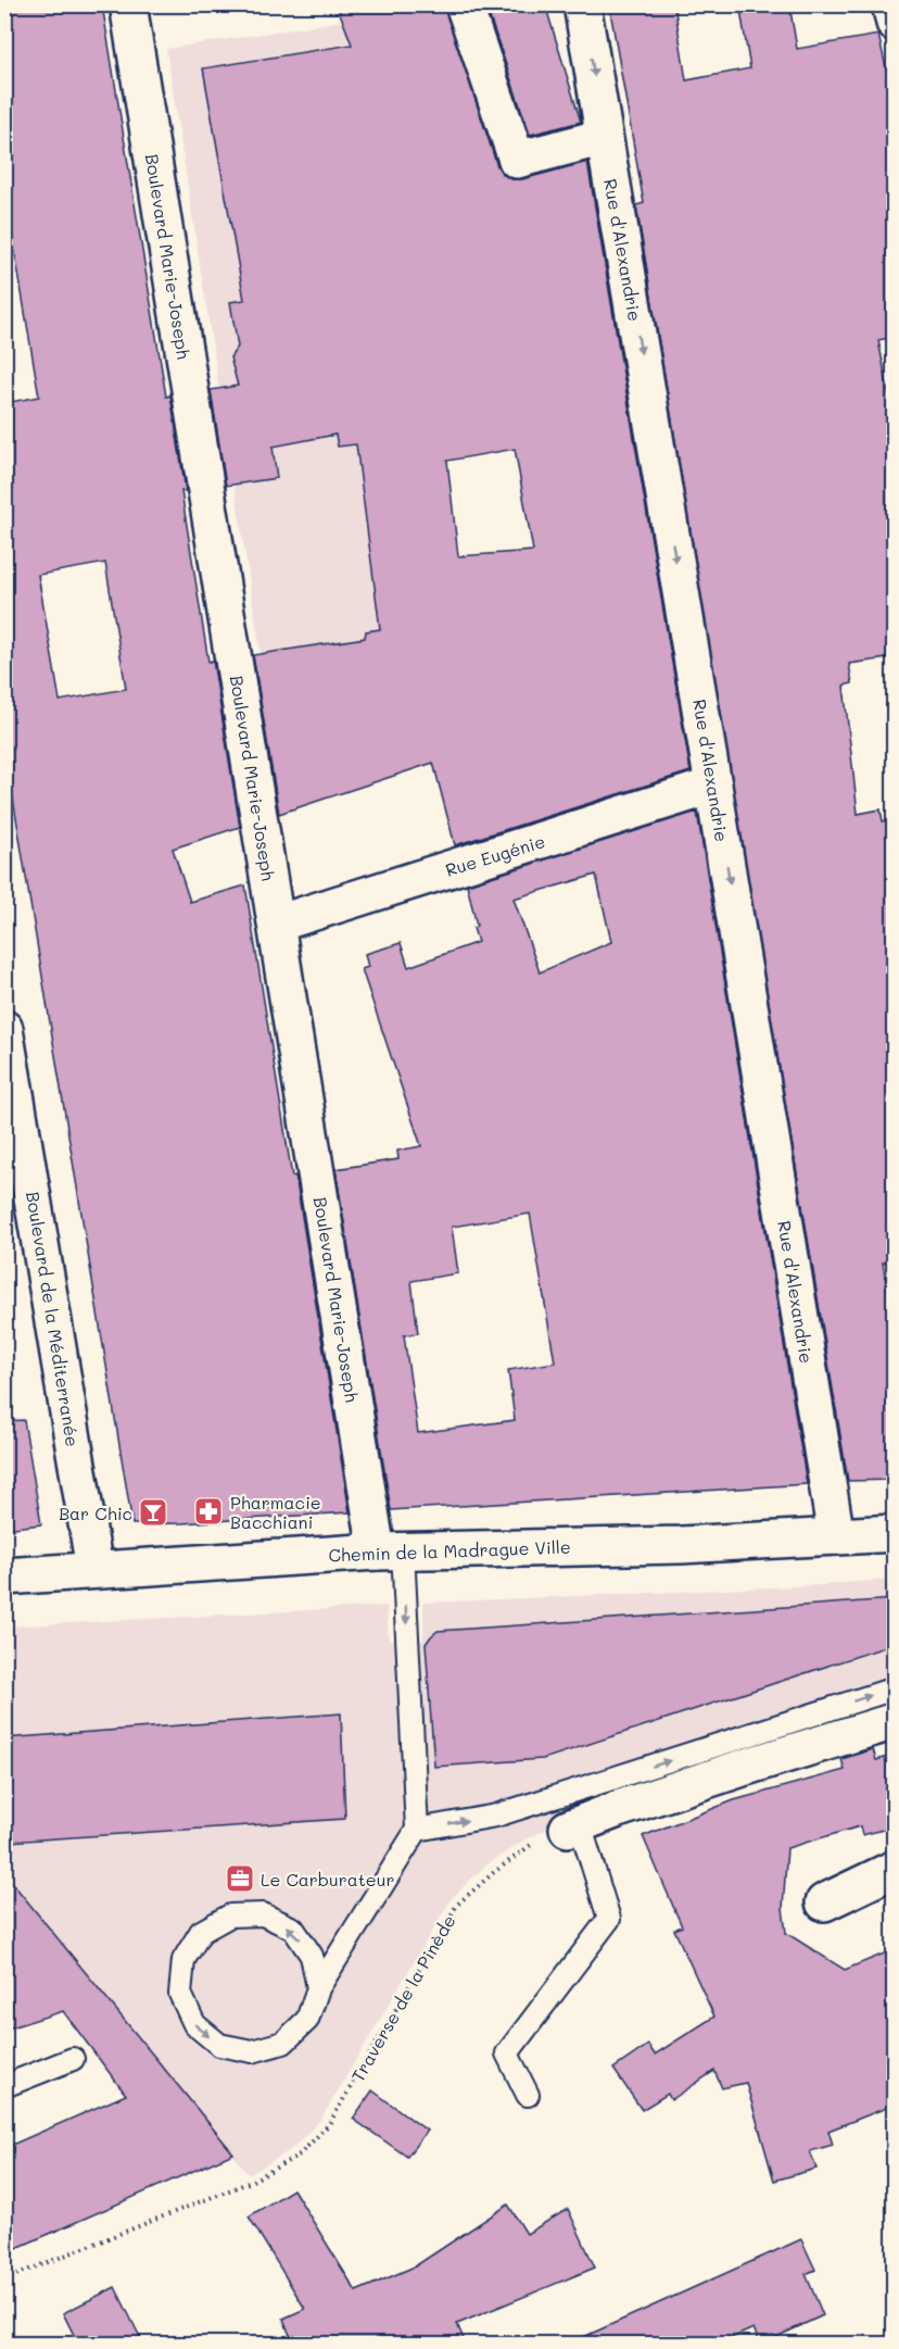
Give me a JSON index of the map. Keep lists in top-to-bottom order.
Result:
{
  "streets": {
    "street": [
      "Rue d'Alexandrie",
      "Boulevard Marie-Joseph",
      "Rue Eugénie",
      "Boulevard de la Méditerranée",
      "Chemin de la Madrague Ville"
    ],
    "path": ["Traverse de la Pinède"]
  },
  "crossings": [
    ["Rue d'Alexandrie", "Rue Eugénie"],
    ["Rue d'Alexandrie", "Chemin de la Madrague Ville"],
    ["Boulevard Marie-Joseph", "Rue Eugénie"],
    ["Boulevard Marie-Joseph", "Chemin de la Madrague Ville"],
    ["Boulevard de la Méditerranée", "Chemin de la Madrague Ville"]
  ],
  "one_way": ["Rue d'Alexandrie"],
  "places": {
    "pharmacy": ["Pharmacie Bacchiani"],
    "bar": ["Bar Chic"],
    "office": ["Le Carburateur"]
  }
}
